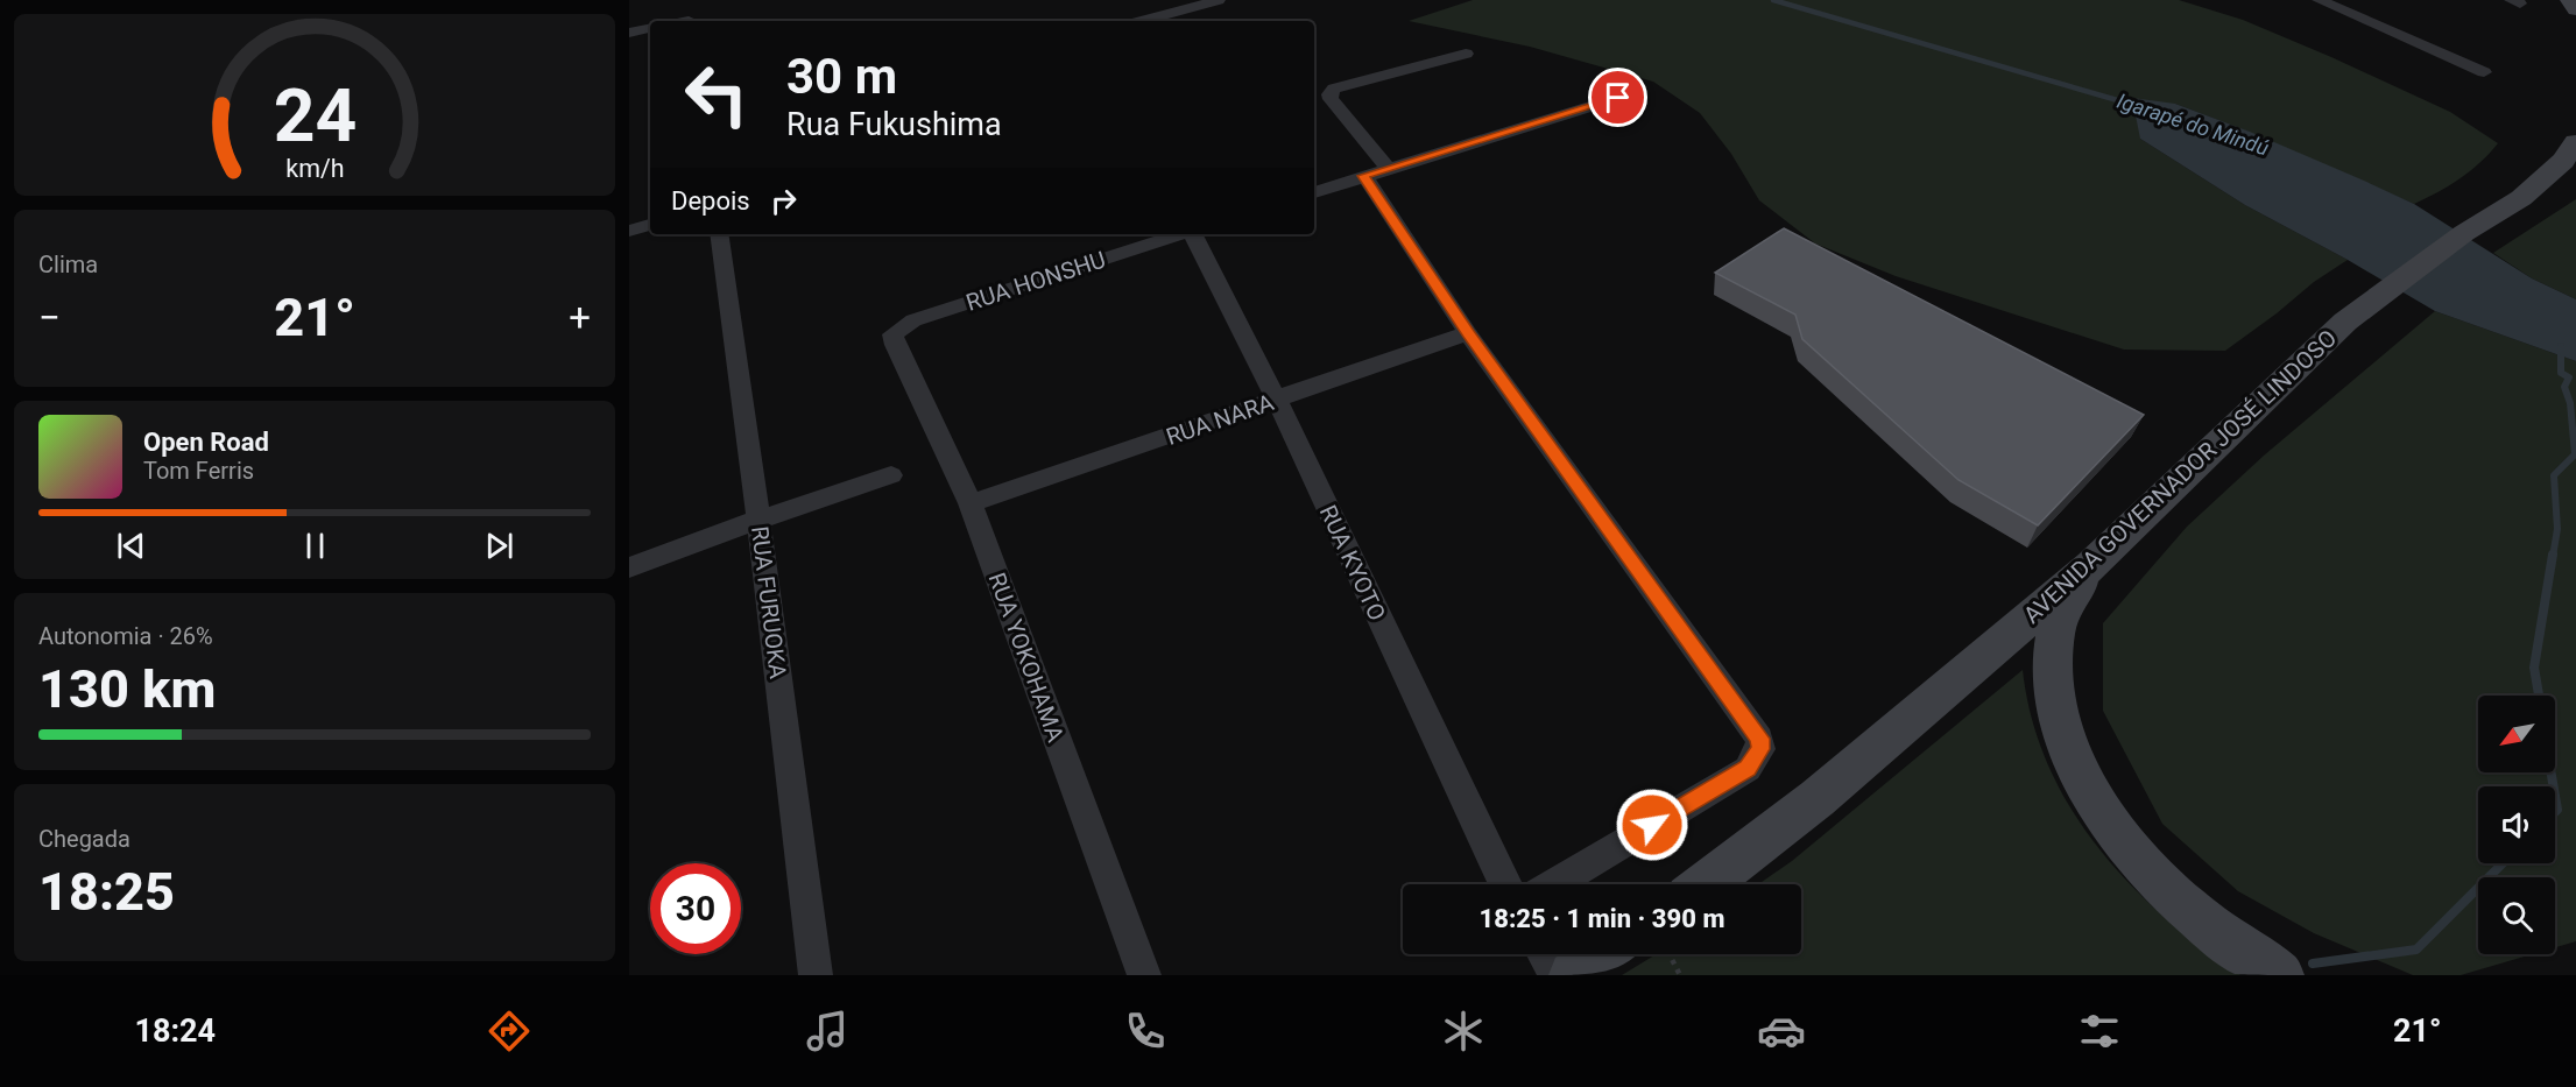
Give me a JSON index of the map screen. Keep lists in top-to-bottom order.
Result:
{
  "streets": {
    "main road": ["AVENIDA GOVERNADOR JOSÉ LINDOSO"],
    "street": [
      "RUA HONSHU",
      "RUA NARA",
      "RUA KYOTO",
      "RUA FURUOKA",
      "RUA YOKOHAMA"
    ]
  },
  "crossings": [
    ["RUA HONSHU", "RUA YOKOHAMA"],
    ["RUA NARA", "RUA KYOTO"],
    ["RUA NARA", "RUA YOKOHAMA"]
  ],
  "water": ["Igarapé do Mindú"],
  "north": "bottom left",
  "page": {
    "turn": ["30 m", "Rua Fukushima"],
    "then": "Depois",
    "tile": [
      "Clima",
      ["Autonomia · 26%", "130 km"],
      ["Chegada", "18:25"]
    ],
    "heat": ["−", "21°", "+"],
    "song": ["Open Road", "Tom Ferris"],
    "limit": "30",
    "trip": "18:25 · 1 min · 390 m",
    "tabs": ["18:24", "21°"],
    "gauge": ["24", "km/h"]
  }
}
